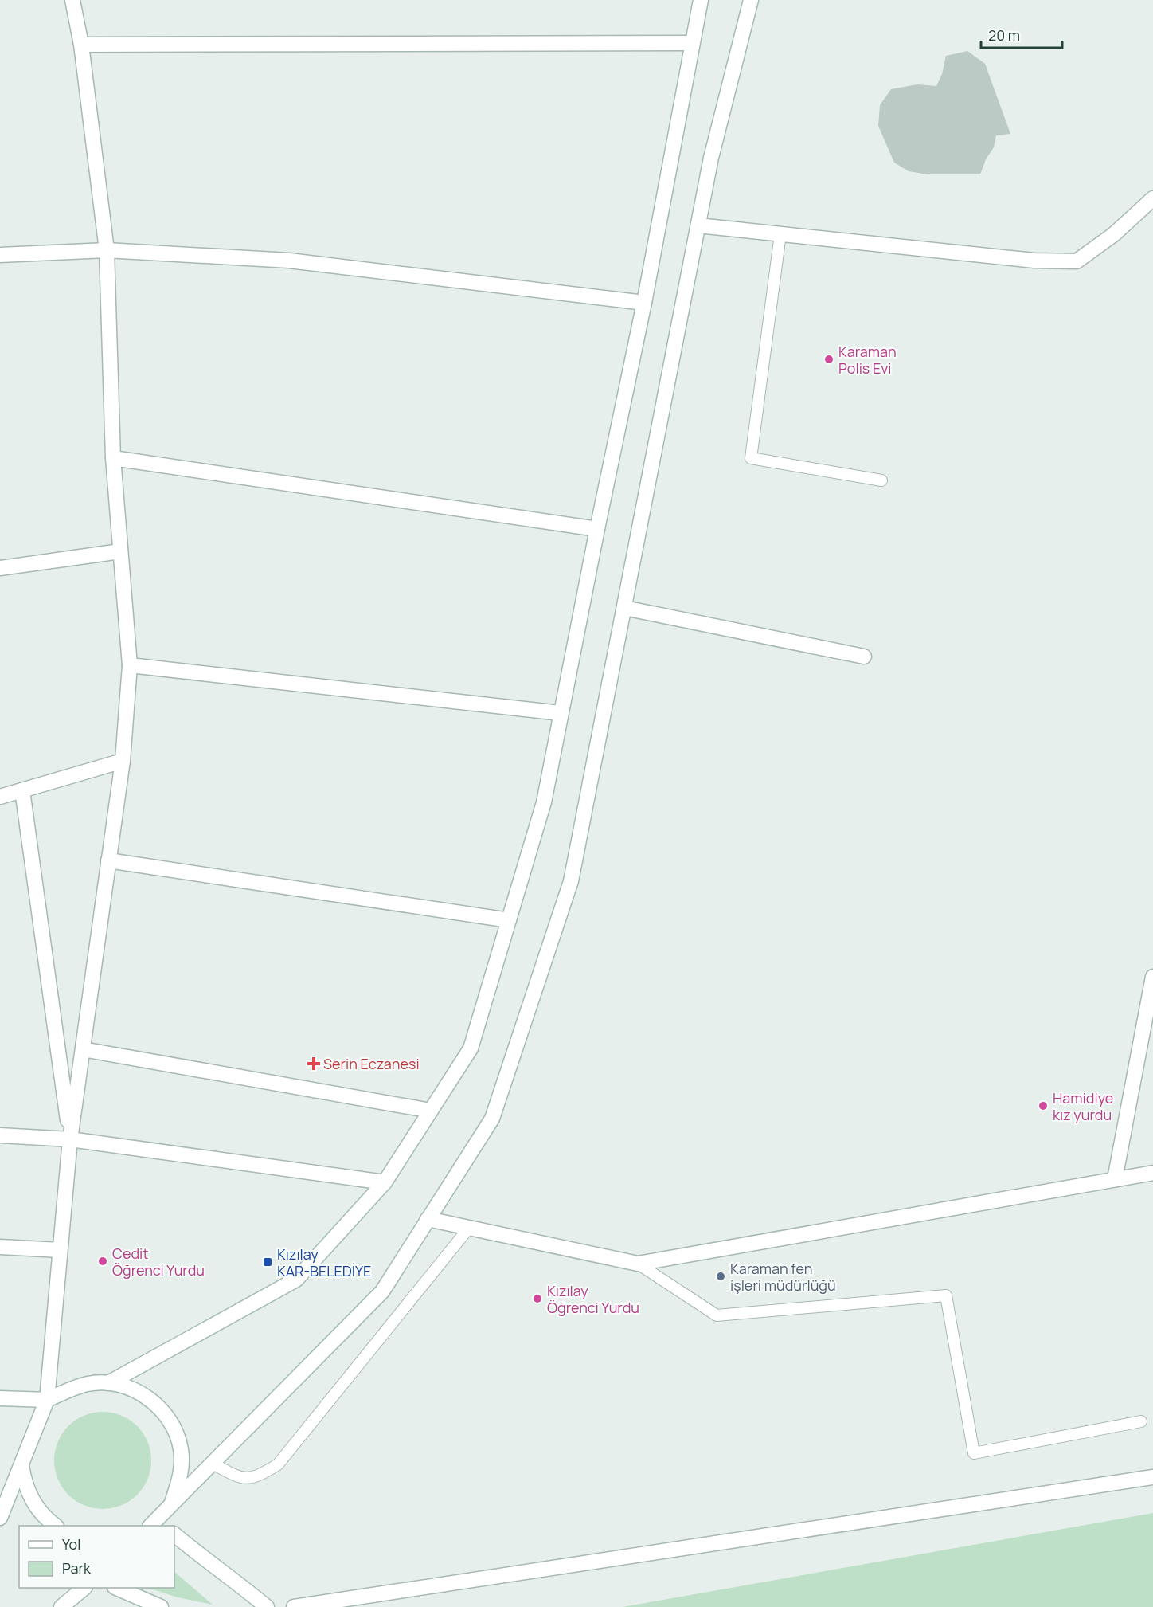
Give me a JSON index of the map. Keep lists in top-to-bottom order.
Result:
{
  "places": {
    "other": [
      "Karaman Polis Evi",
      "Hamidiye kız yurdu",
      "Cedit Öğrenci Yurdu",
      "Karaman fen işleri müdürlüğü",
      "Kızılay Öğrenci Yurdu"
    ],
    "health": ["Serin Eczanesi"],
    "transit": ["Kızılay KAR-BELEDİYE"]
  },
  "legend": ["Yol", "Park"],
  "scale_bar": "20 m"
}
